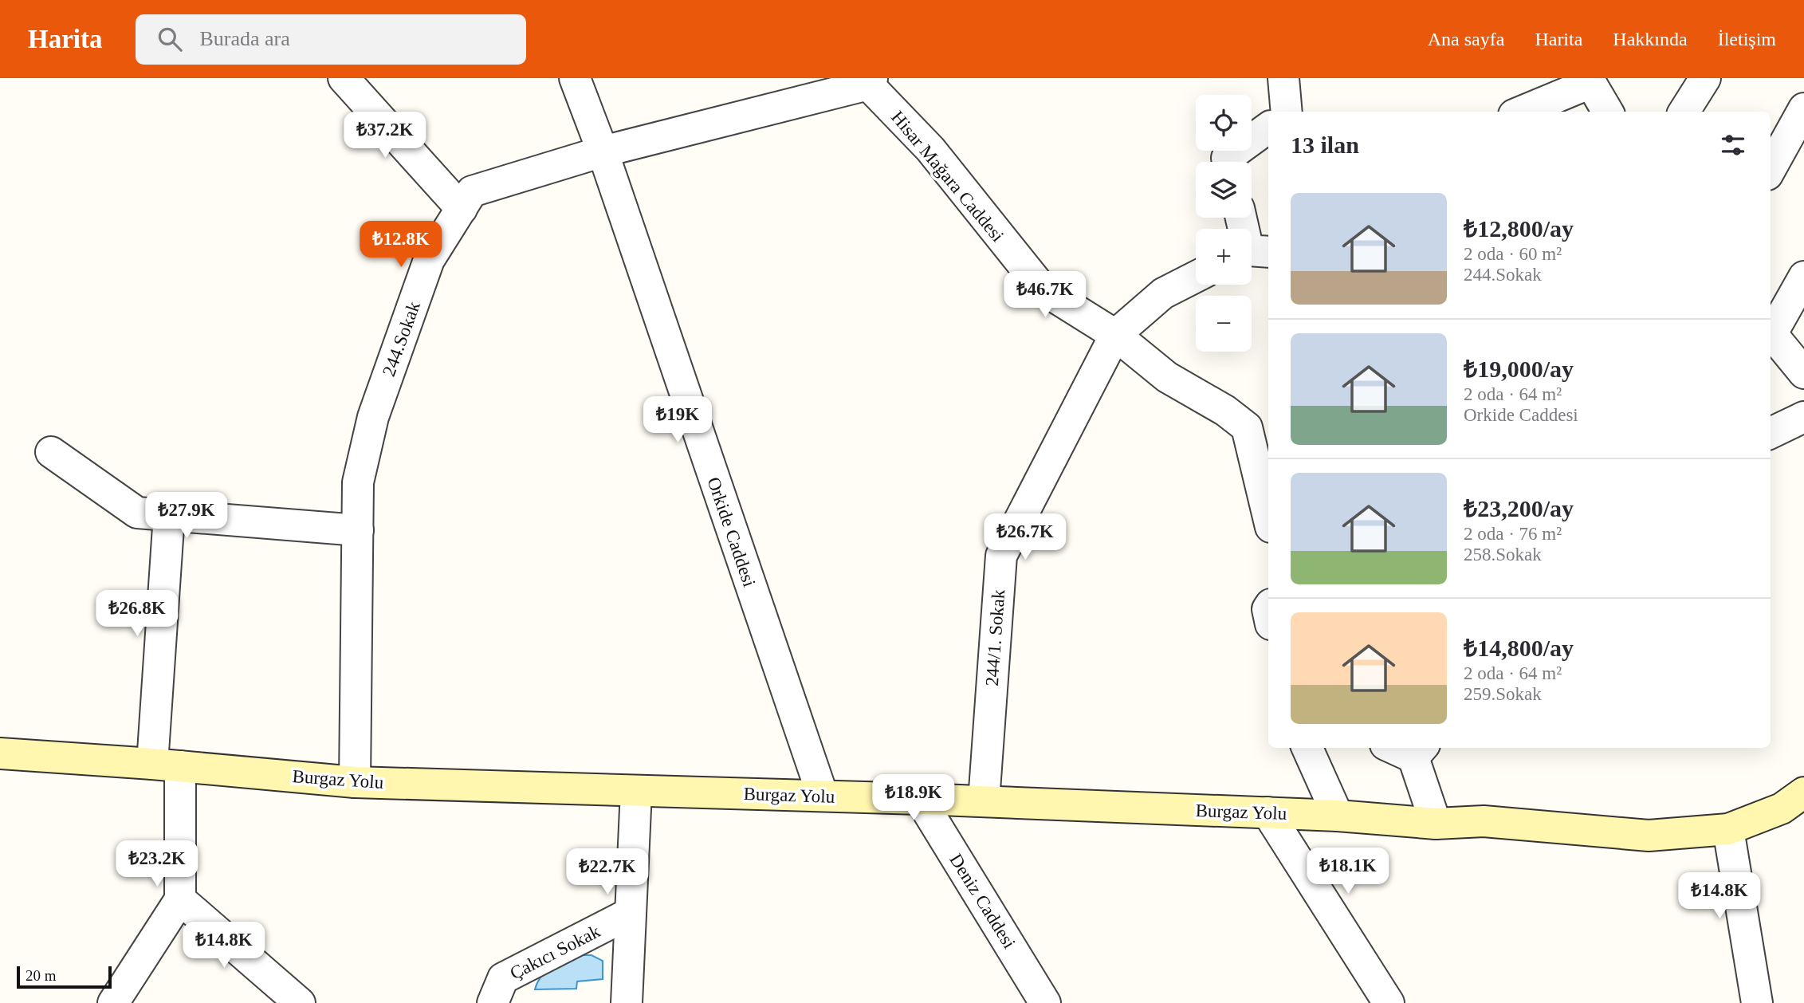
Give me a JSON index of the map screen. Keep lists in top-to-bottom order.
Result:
{
  "streets": {
    "street": [
      "Hisar Mağara Caddesi",
      "244.Sokak",
      "Orkide Caddesi",
      "244/1. Sokak",
      "Burgaz Yolu",
      "Deniz Caddesi",
      "Çakıcı Sokak"
    ]
  },
  "crossings": [
    ["Hisar Mağara Caddesi", "244.Sokak"],
    ["Hisar Mağara Caddesi", "244/1. Sokak"],
    ["244.Sokak", "Orkide Caddesi"],
    ["244.Sokak", "Burgaz Yolu"],
    ["Orkide Caddesi", "Burgaz Yolu"],
    ["244/1. Sokak", "Burgaz Yolu"],
    ["Burgaz Yolu", "Deniz Caddesi"]
  ],
  "scale_bar": "20 m",
  "page": {
    "header": "Harita",
    "search": "Burada ara",
    "nav": [
      "Ana sayfa",
      "Harita",
      "Hakkında",
      "İletişim"
    ],
    "map_buttons": ["+", "−"],
    "price": [
      "₺37.2K",
      "₺12.8K",
      "₺46.7K",
      "₺19K",
      "₺27.9K",
      "₺26.7K",
      "₺26.8K",
      "₺18.9K",
      "₺23.2K",
      "₺18.1K",
      "₺22.7K",
      "₺14.8K",
      "₺14.8K"
    ],
    "heading": "13 ilan",
    "list": [
      {
        "name": "₺12,800/ay",
        "note": "2 oda · 60 m² · 244.Sokak"
      },
      {
        "name": "₺19,000/ay",
        "note": "2 oda · 64 m² · Orkide Caddesi"
      },
      {
        "name": "₺23,200/ay",
        "note": "2 oda · 76 m² · 258.Sokak"
      },
      {
        "name": "₺14,800/ay",
        "note": "2 oda · 64 m² · 259.Sokak"
      }
    ],
    "scale": "20 m"
  }
}
